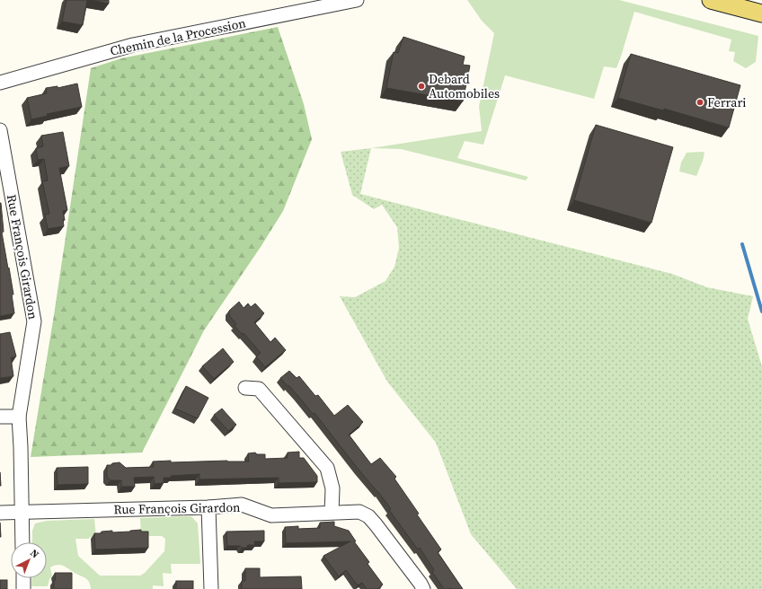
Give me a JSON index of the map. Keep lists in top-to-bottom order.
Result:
{
  "streets": {
    "street": ["Chemin de la Procession", "Rue François Girardon"]
  },
  "places": ["Debard Automobiles", "Ferrari"],
  "north": "top right"
}
